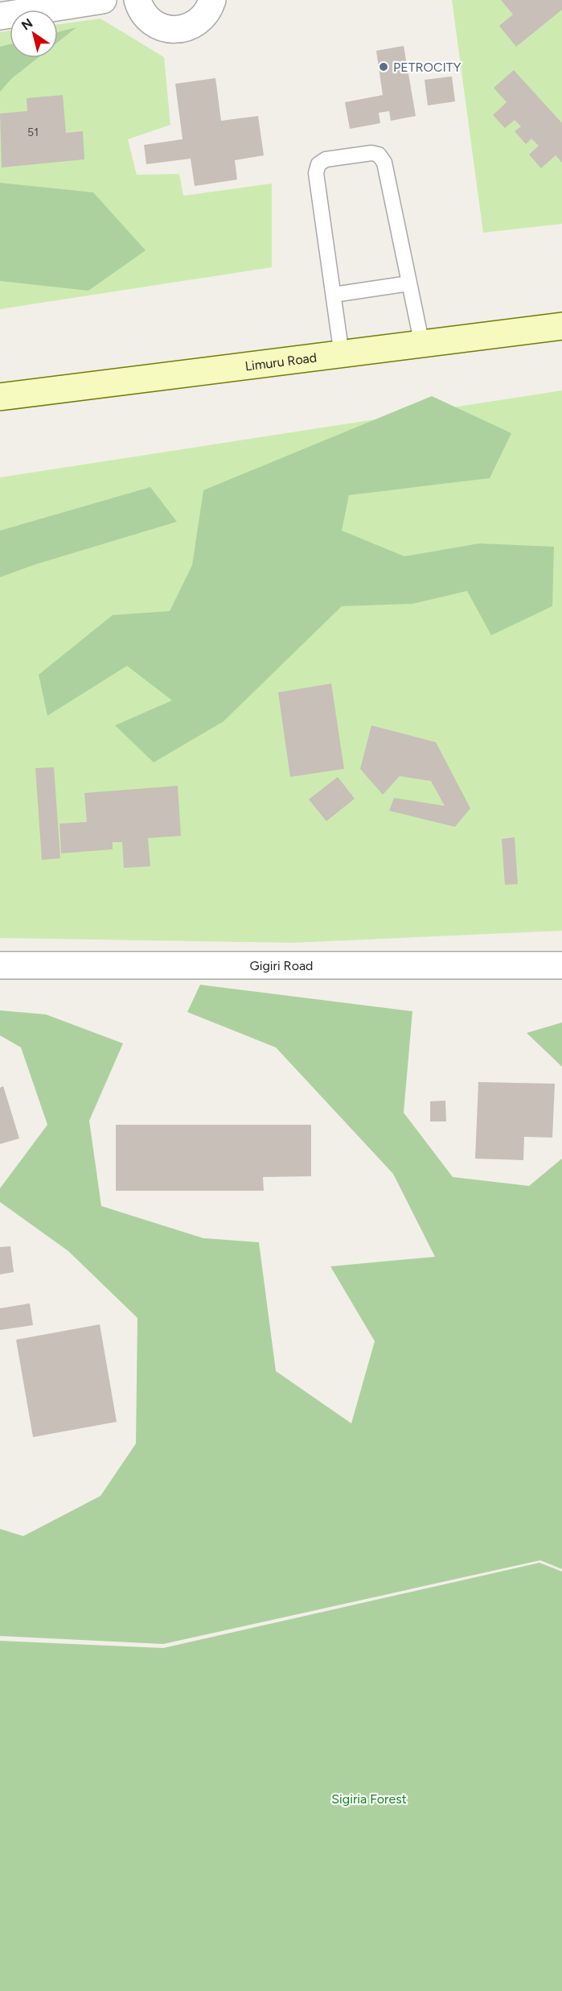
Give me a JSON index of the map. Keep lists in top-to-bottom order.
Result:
{
  "streets": {
    "main road": ["Limuru Road"],
    "street": ["Gigiri Road"]
  },
  "parks": ["Sigiria Forest"],
  "places": ["PETROCITY"],
  "house_numbers": ["51"],
  "north": "top left"
}
